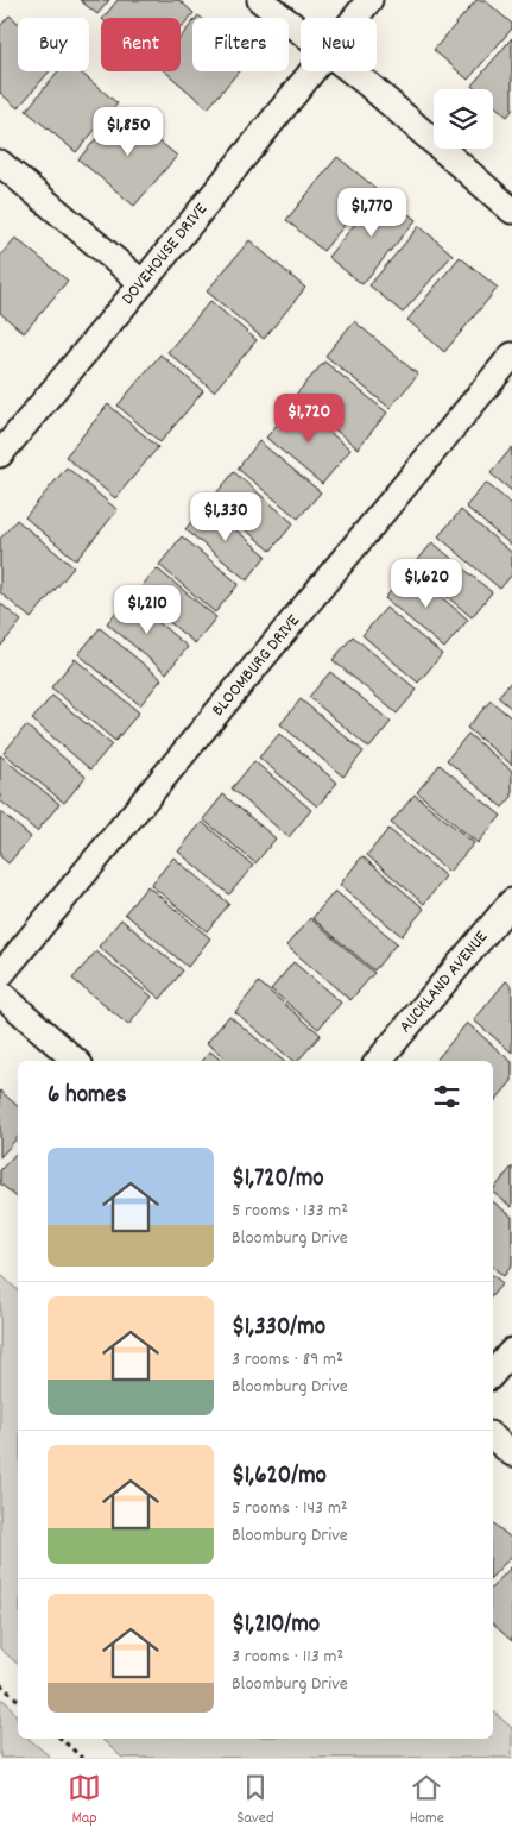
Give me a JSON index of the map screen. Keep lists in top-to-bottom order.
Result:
{
  "streets": {
    "street": ["DOVEHOUSE DRIVE", "BLOOMBURG DRIVE", "AUCKLAND AVENUE"]
  },
  "page": {
    "chip": [
      "Buy",
      "Rent",
      "Filters",
      "New"
    ],
    "price": [
      "$1,850",
      "$1,770",
      "$1,720",
      "$1,330",
      "$1,620",
      "$1,210"
    ],
    "heading": "6 homes",
    "list": [
      {
        "name": "$1,720/mo",
        "note": "5 rooms · 133 m² · Bloomburg Drive"
      },
      {
        "name": "$1,330/mo",
        "note": "3 rooms · 89 m² · Bloomburg Drive"
      },
      {
        "name": "$1,620/mo",
        "note": "5 rooms · 143 m² · Bloomburg Drive"
      },
      {
        "name": "$1,210/mo",
        "note": "3 rooms · 113 m² · Bloomburg Drive"
      }
    ],
    "tabs": ["Map", "Saved", "Home"]
  }
}
